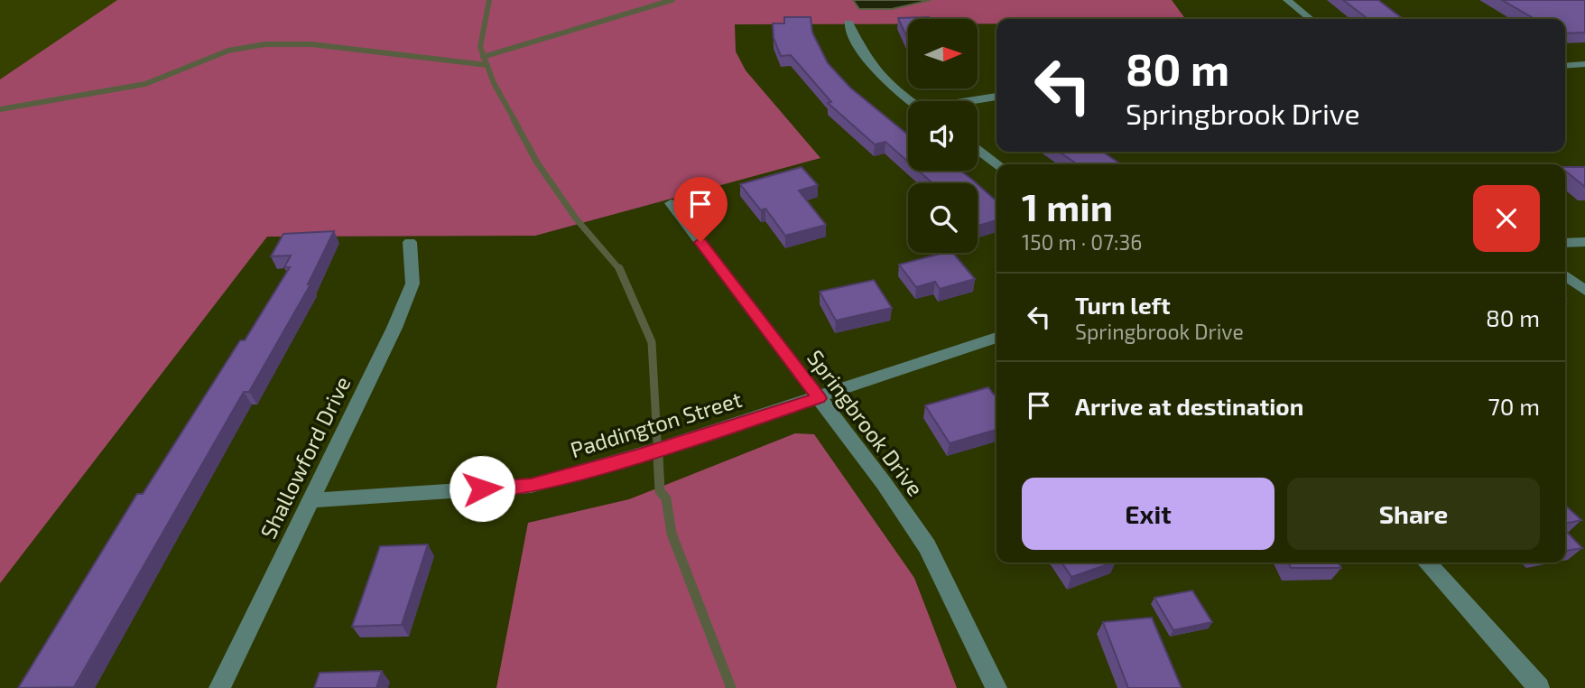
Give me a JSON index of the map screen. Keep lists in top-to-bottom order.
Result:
{
  "streets": {
    "street": ["Springbrook Drive", "Paddington Street", "Shallowford Drive"]
  },
  "crossings": [
    ["Springbrook Drive", "Paddington Street"],
    ["Paddington Street", "Shallowford Drive"]
  ],
  "north": "right",
  "page": {
    "turn": ["80 m", "Springbrook Drive"],
    "heading": ["1 min", "150 m · 07:36"],
    "list": [
      {
        "name": "Turn left",
        "note": "Springbrook Drive",
        "value": "80 m"
      },
      {
        "name": "Arrive at destination",
        "value": "70 m"
      }
    ],
    "buttons": ["Exit", "Share"]
  }
}
